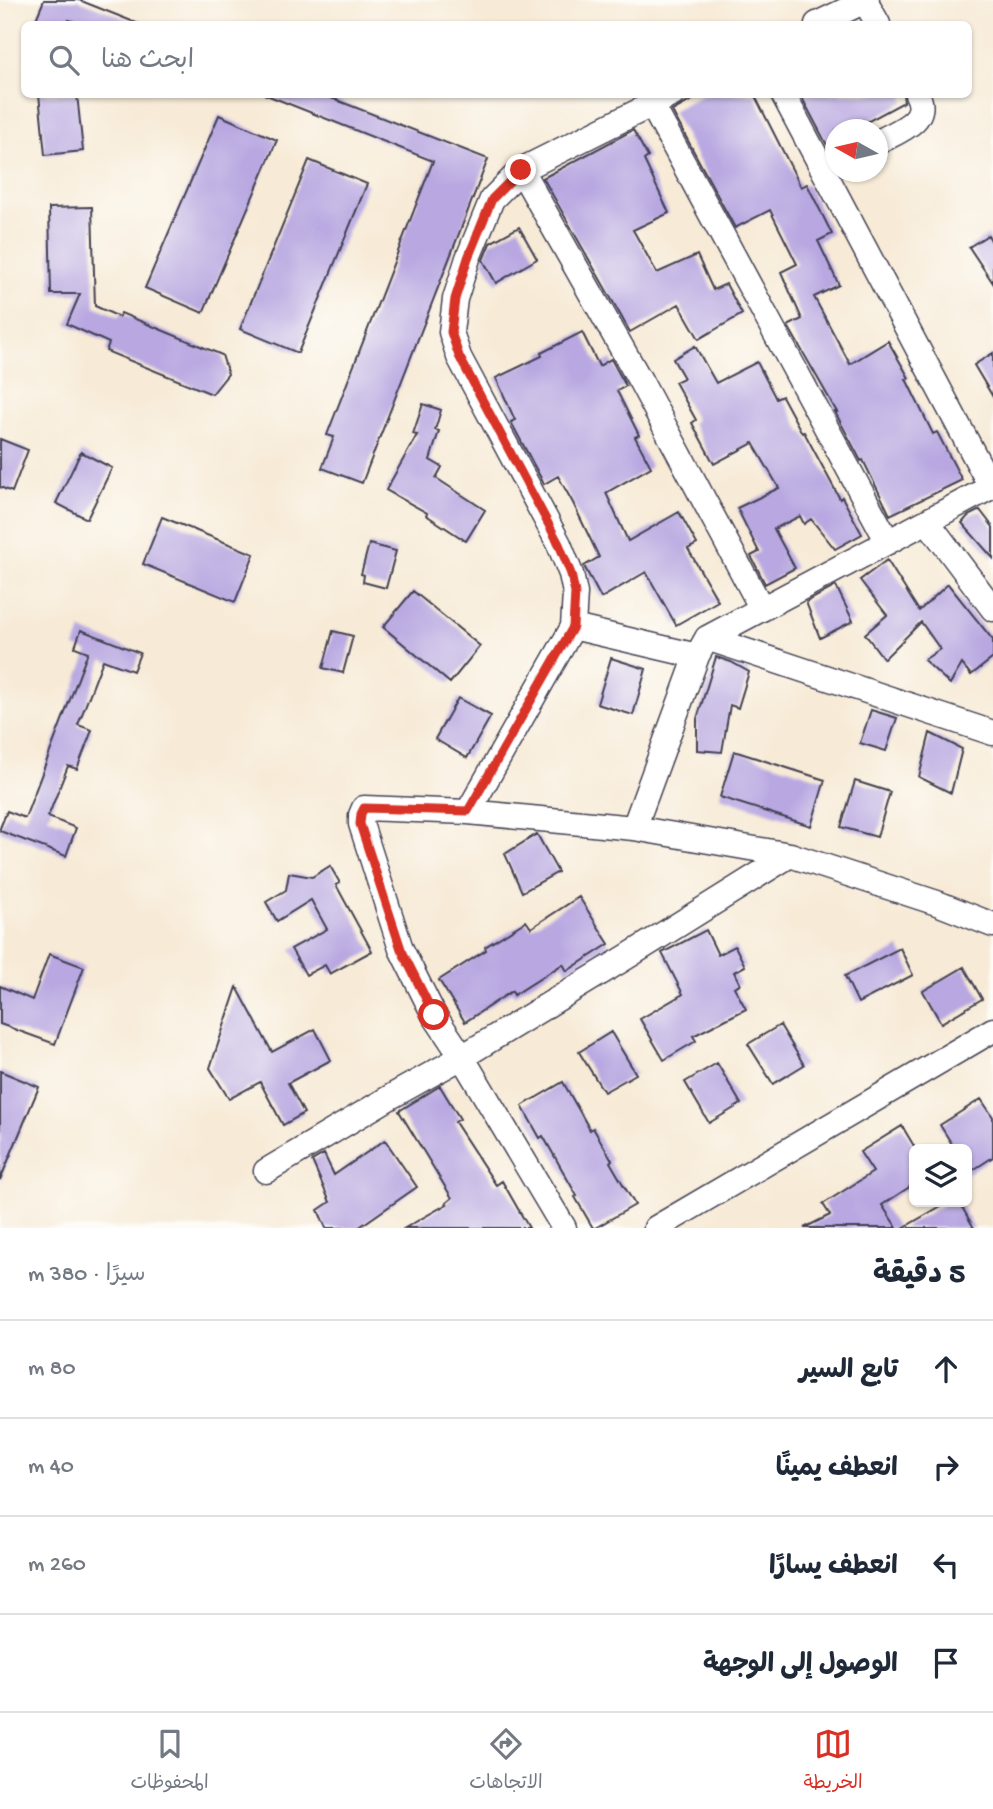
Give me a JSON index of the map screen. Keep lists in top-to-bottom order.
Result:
{
  "north": "left",
  "page": {
    "search": "ابحث هنا",
    "heading": ["5 دقيقة", "سيرًا · 380 m"],
    "list": [
      ["تابع السير", "80 m"],
      ["انعطف يمينًا", "40 m"],
      ["انعطف يسارًا", "260 m"],
      "الوصول إلى الوجهة"
    ],
    "nav": ["الخريطة", "الاتجاهات", "المحفوظات"]
  }
}
